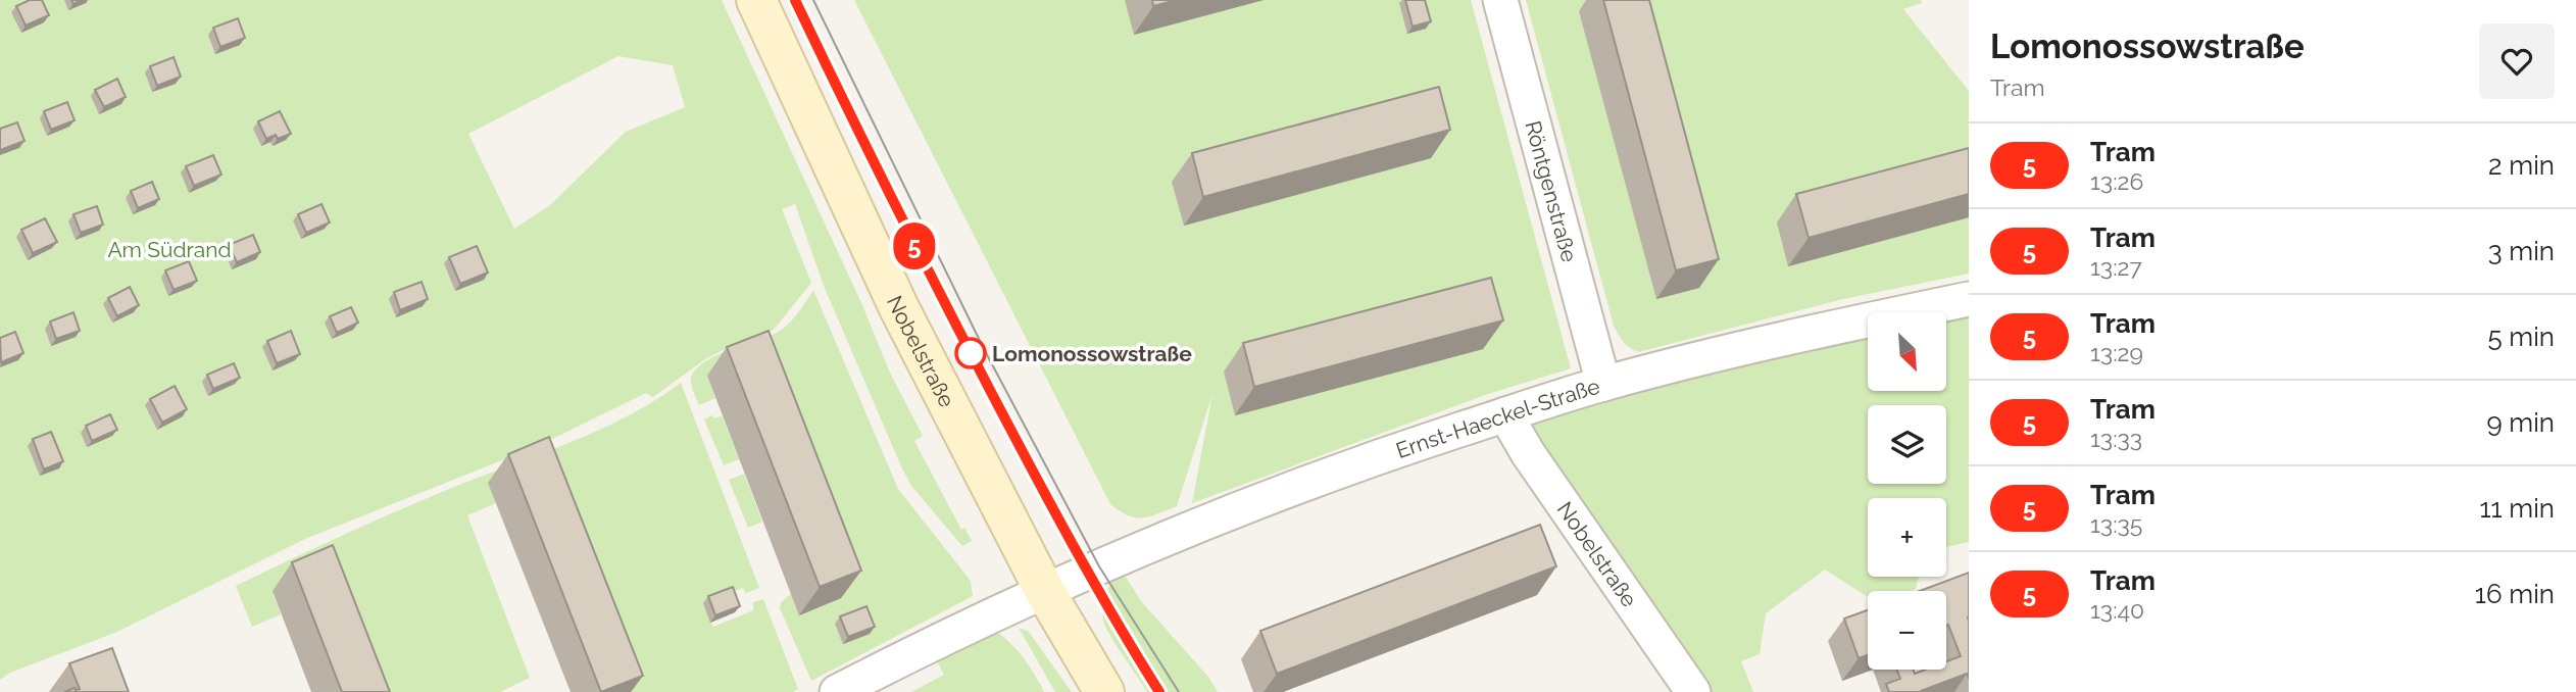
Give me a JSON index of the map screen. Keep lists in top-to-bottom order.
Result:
{
  "streets": {
    "main road": ["Nobelstraße"],
    "street": ["Röntgenstraße", "Ernst-Haeckel-Straße"]
  },
  "crossings": [
    ["Röntgenstraße", "Ernst-Haeckel-Straße"],
    ["Nobelstraße", "Ernst-Haeckel-Straße"]
  ],
  "parks": ["Am Südrand"],
  "places": ["Lomonossowstraße"],
  "lines": ["tram line 5"],
  "north": "bottom right",
  "page": {
    "on_map": "5",
    "heading": ["Lomonossowstraße", "Tram"],
    "list": [
      {
        "mark": "5",
        "name": "Tram",
        "note": "13:26",
        "value": "2 min"
      },
      {
        "mark": "5",
        "name": "Tram",
        "note": "13:27",
        "value": "3 min"
      },
      {
        "mark": "5",
        "name": "Tram",
        "note": "13:29",
        "value": "5 min"
      },
      {
        "mark": "5",
        "name": "Tram",
        "note": "13:33",
        "value": "9 min"
      },
      {
        "mark": "5",
        "name": "Tram",
        "note": "13:35",
        "value": "11 min"
      },
      {
        "mark": "5",
        "name": "Tram",
        "note": "13:40",
        "value": "16 min"
      }
    ],
    "map_buttons": ["+", "−"]
  }
}
